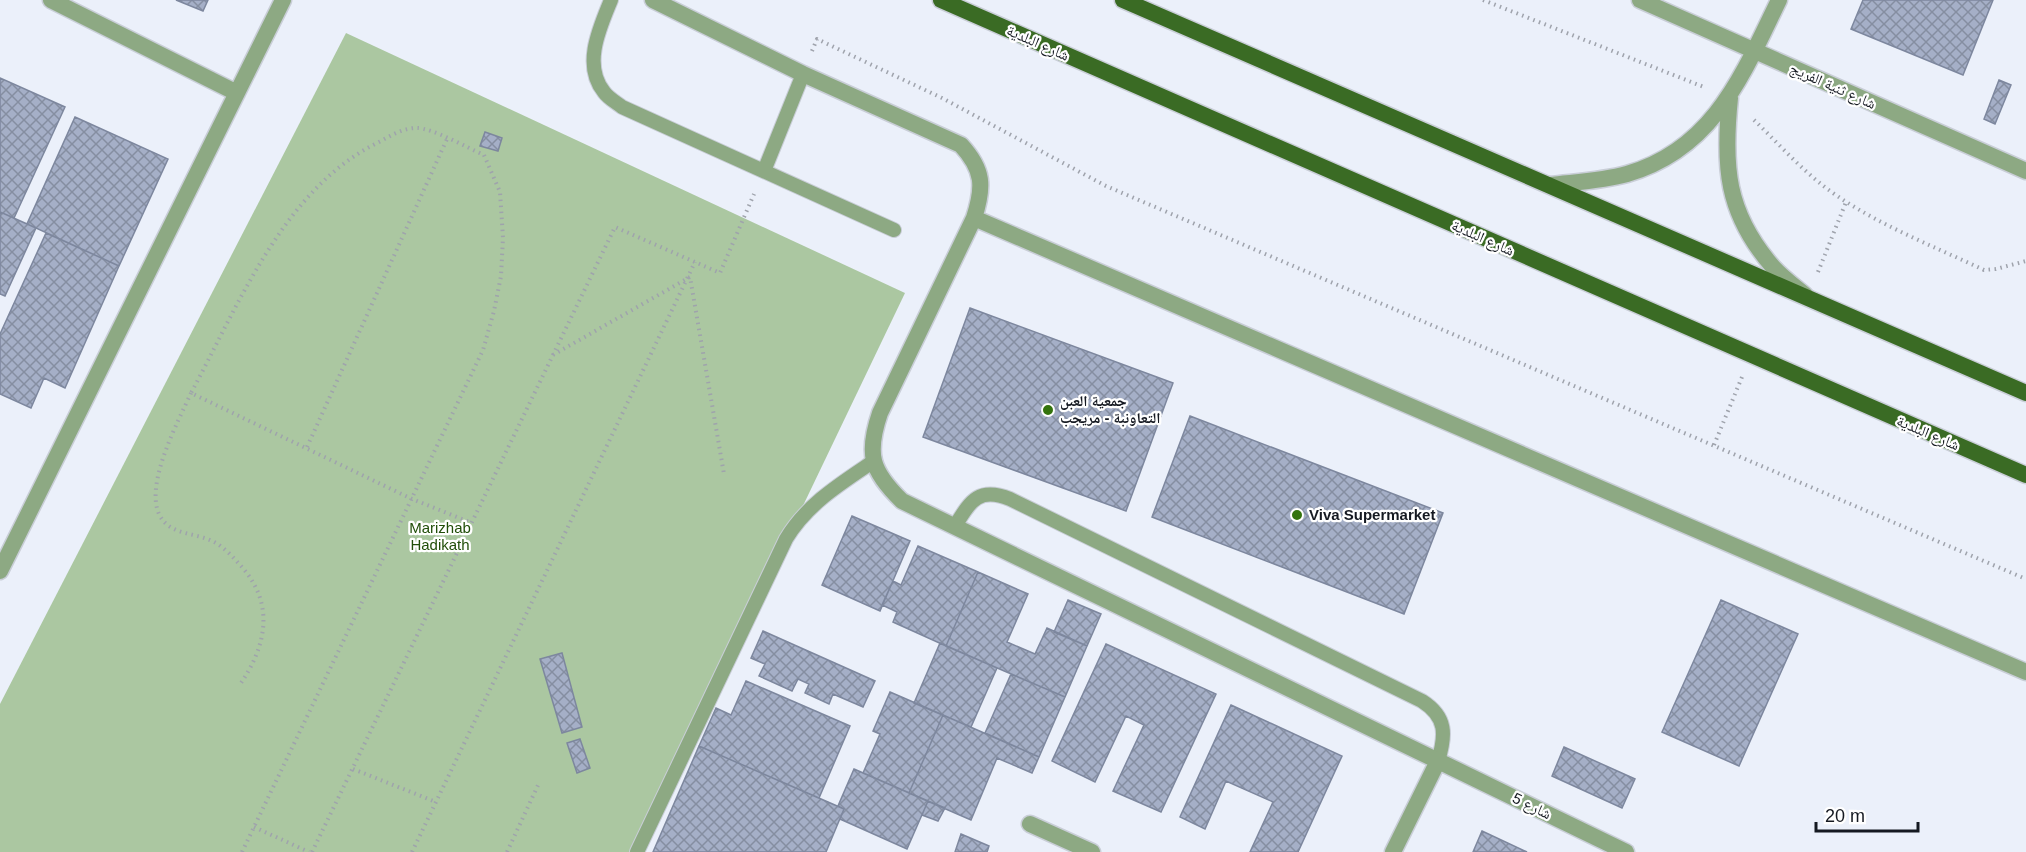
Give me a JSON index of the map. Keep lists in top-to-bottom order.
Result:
{
  "streets": {
    "main road": ["شارع البلدية"],
    "street": ["شارع ثنية الفريج", "شارع 5"]
  },
  "parks": ["Marizhab Hadikath"],
  "places": ["جمعية العبن التعاونبة - مريجب", "Viva Supermarket"],
  "scale_bar": "20 m"
}
